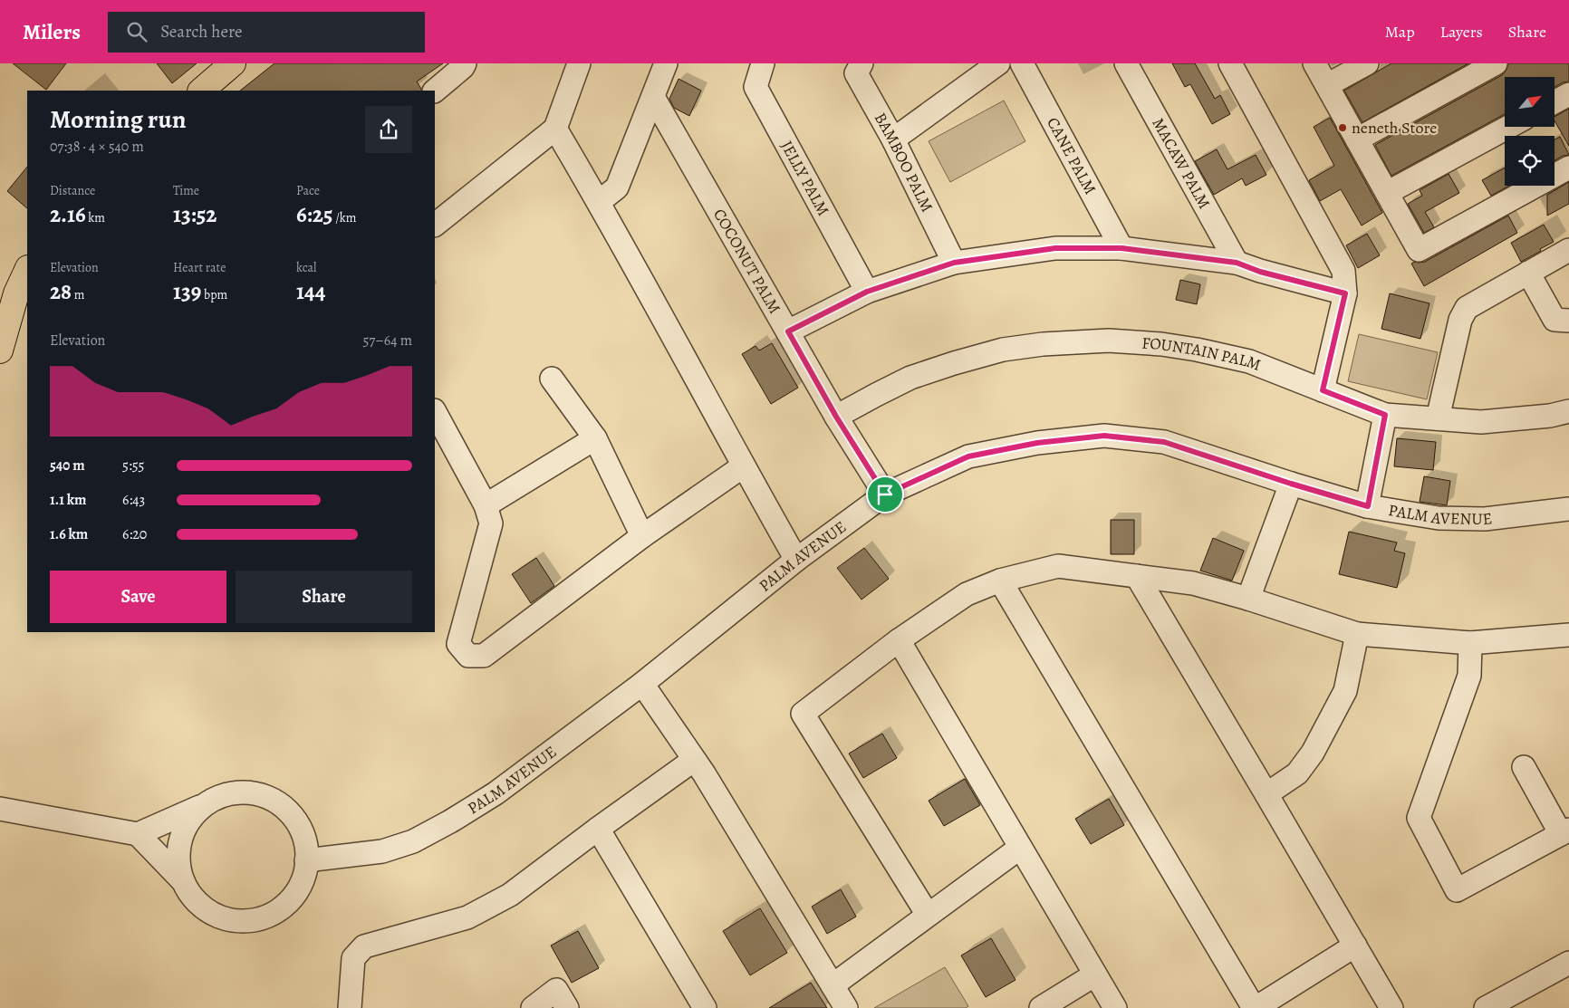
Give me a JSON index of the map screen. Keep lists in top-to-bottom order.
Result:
{
  "streets": {
    "street": [
      "CANE PALM",
      "BAMBOO PALM",
      "MACAW PALM",
      "JELLY PALM",
      "COCONUT PALM",
      "FOUNTAIN PALM",
      "PALM AVENUE"
    ]
  },
  "crossings": [
    ["COCONUT PALM", "FOUNTAIN PALM"],
    ["COCONUT PALM", "PALM AVENUE"]
  ],
  "places": ["neneth Store"],
  "north": "top right",
  "page": {
    "header": "Milers",
    "search": "Search here",
    "nav": ["Map", "Layers", "Share"],
    "heading": ["Morning run", "07:38 · 4 × 540 m"],
    "stats": [
      ["Distance", "2.16 km"],
      ["Time", "13:52"],
      ["Pace", "6:25 /km"],
      ["Elevation", "28 m"],
      ["Heart rate", "139 bpm"],
      ["kcal", "144"]
    ],
    "chart": ["Elevation", "57–64 m"],
    "list": [
      {
        "name": "540 m",
        "note": "5:55"
      },
      {
        "name": "1.1 km",
        "note": "6:43"
      },
      {
        "name": "1.6 km",
        "note": "6:20"
      }
    ],
    "buttons": ["Save", "Share"]
  }
}
